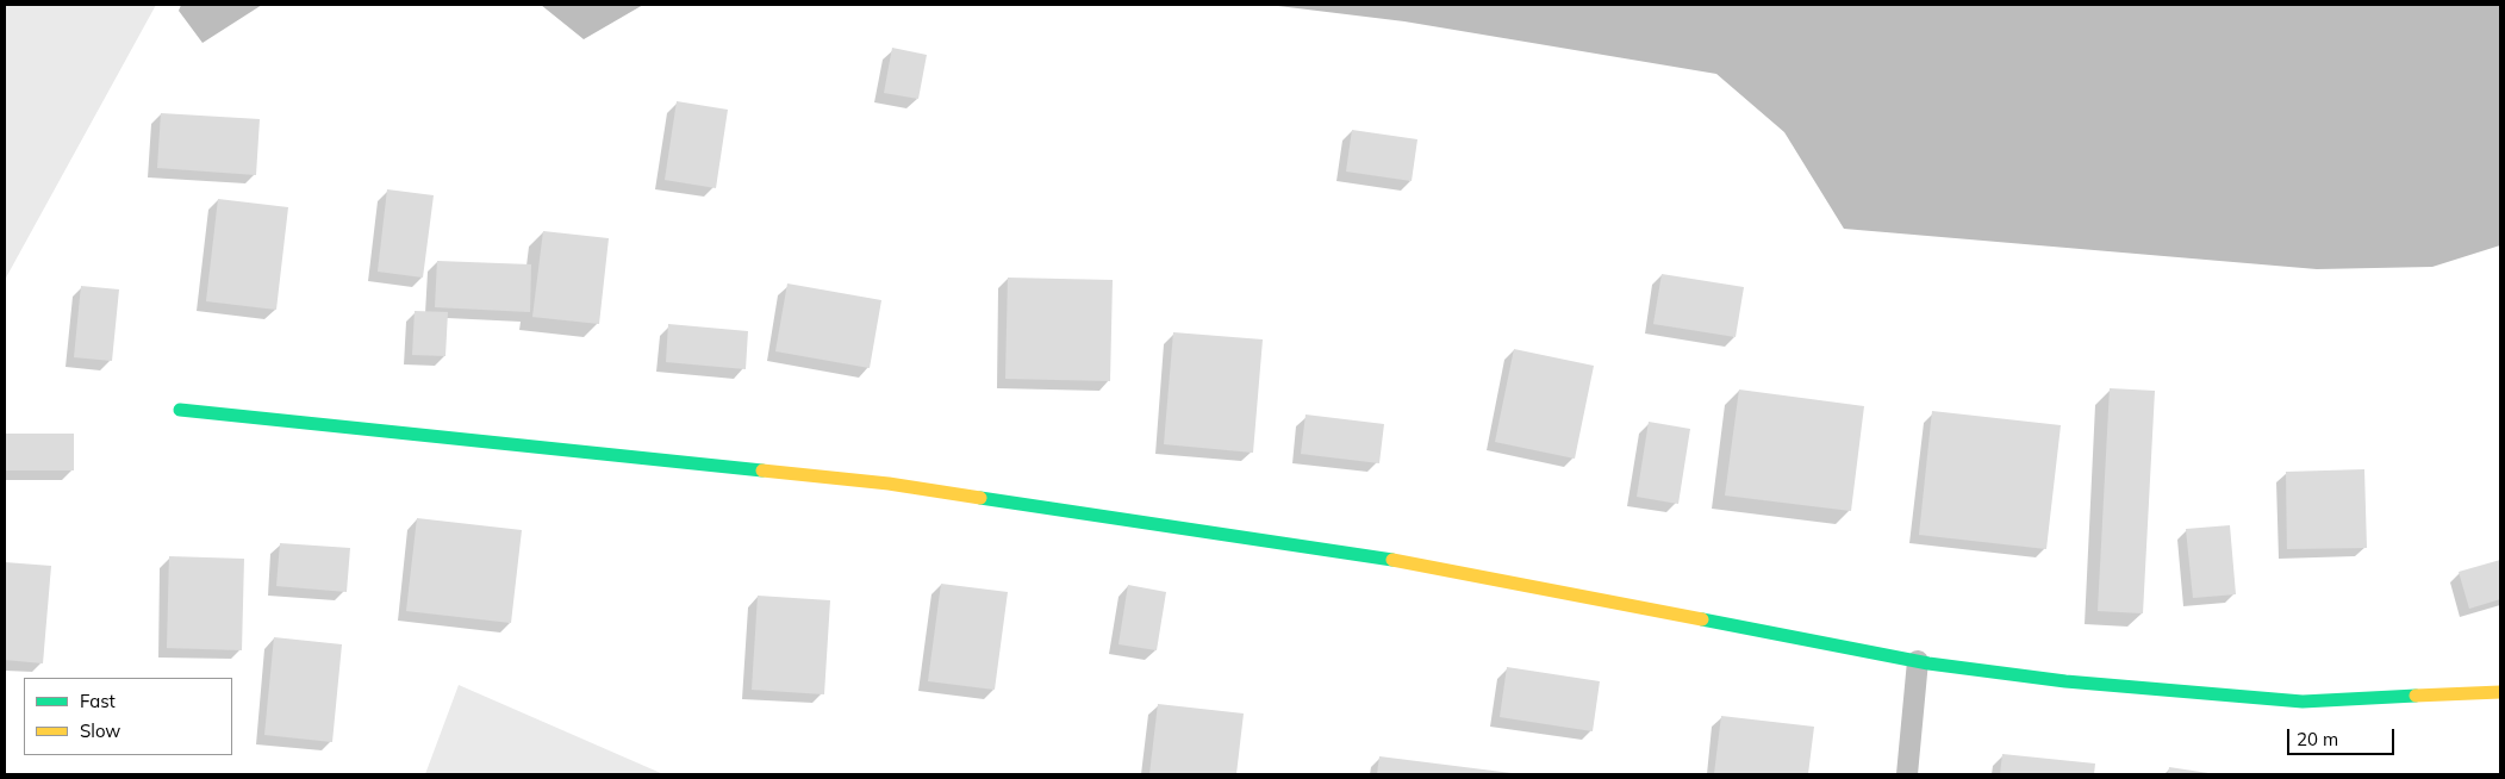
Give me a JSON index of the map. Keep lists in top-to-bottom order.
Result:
{
  "legend": ["Fast", "Slow"],
  "scale_bar": "20 m"
}
